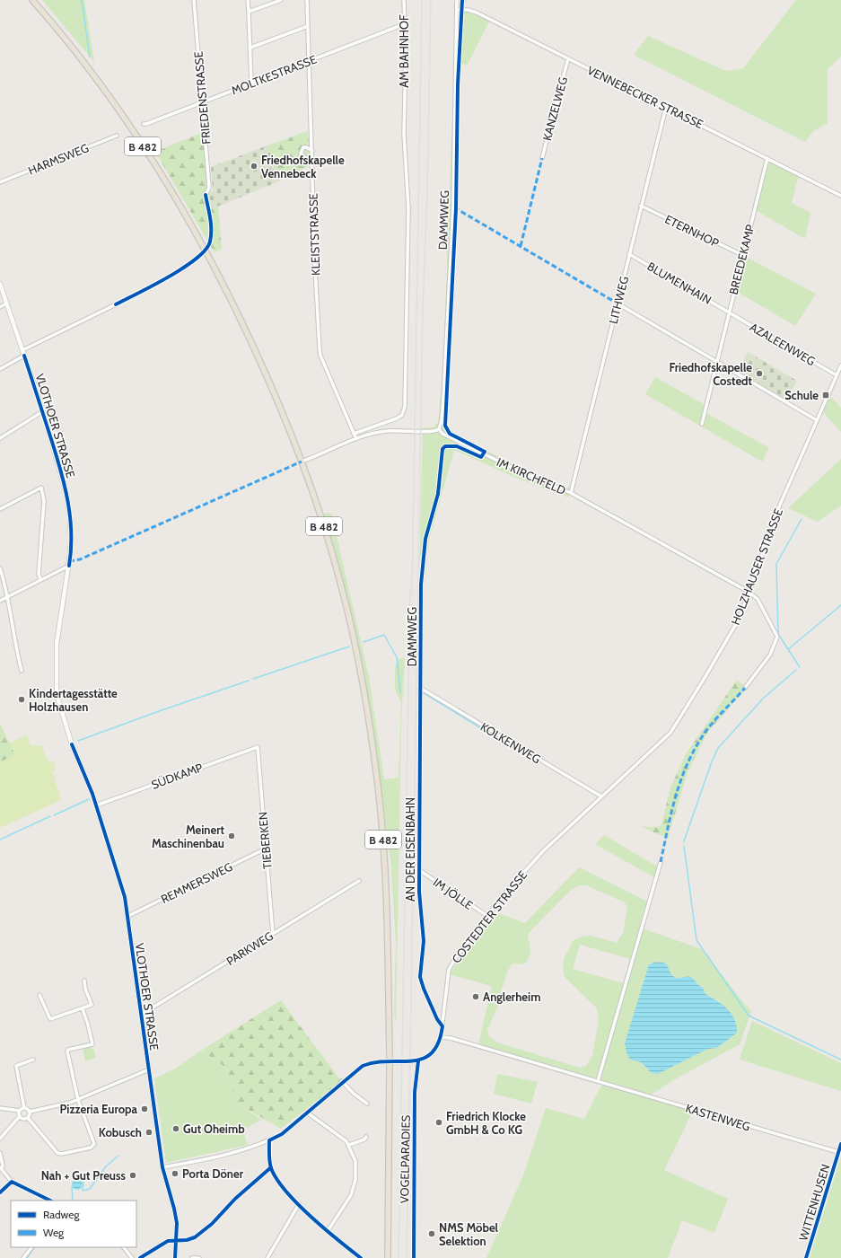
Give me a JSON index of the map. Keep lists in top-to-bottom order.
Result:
{
  "streets": {
    "main road": ["B 482"],
    "street": [
      "AM BAHNHOF",
      "MOLTKESTRASSE",
      "VENNEBECKER STRASSE",
      "FRIEDENSTRASSE",
      "KANZELWEG",
      "HARMSWEG",
      "DAMMWEG",
      "ETERNHOP",
      "KLEISTSTRASSE",
      "BREEDEKAMP",
      "BLUMENHAIN",
      "LITHWEG",
      "AZALEENWEG",
      "VLOTHOER STRASSE",
      "IM KIRCHFELD",
      "HOLZHAUSER STRASSE",
      "KOLKENWEG",
      "SÜDKAMP",
      "TIEBERKEN",
      "AN DER EISENBAHN",
      "REMMERSWEG",
      "IM JÖLLE",
      "COSTEDTER STRASSE",
      "PARKWEG",
      "KASTENWEG",
      "VOGELPARADIES",
      "WITTENHUSEN"
    ]
  },
  "crossings": [
    ["AM BAHNHOF", "MOLTKESTRASSE"],
    ["AM BAHNHOF", "KLEISTSTRASSE"],
    ["MOLTKESTRASSE", "FRIEDENSTRASSE"],
    ["MOLTKESTRASSE", "KLEISTSTRASSE"],
    ["VENNEBECKER STRASSE", "KANZELWEG"],
    ["VENNEBECKER STRASSE", "DAMMWEG"],
    ["VENNEBECKER STRASSE", "BREEDEKAMP"],
    ["VENNEBECKER STRASSE", "LITHWEG"],
    ["DAMMWEG", "IM KIRCHFELD"],
    ["DAMMWEG", "KOLKENWEG"],
    ["DAMMWEG", "AN DER EISENBAHN"],
    ["ETERNHOP", "BREEDEKAMP"],
    ["ETERNHOP", "LITHWEG"],
    ["BREEDEKAMP", "BLUMENHAIN"],
    ["BREEDEKAMP", "AZALEENWEG"],
    ["BLUMENHAIN", "LITHWEG"],
    ["BLUMENHAIN", "AZALEENWEG"],
    ["LITHWEG", "IM KIRCHFELD"],
    ["AZALEENWEG", "HOLZHAUSER STRASSE"],
    ["VLOTHOER STRASSE", "SÜDKAMP"],
    ["VLOTHOER STRASSE", "REMMERSWEG"],
    ["VLOTHOER STRASSE", "PARKWEG"],
    ["IM KIRCHFELD", "HOLZHAUSER STRASSE"],
    ["HOLZHAUSER STRASSE", "KOLKENWEG"],
    ["HOLZHAUSER STRASSE", "COSTEDTER STRASSE"],
    ["KOLKENWEG", "AN DER EISENBAHN"],
    ["KOLKENWEG", "COSTEDTER STRASSE"],
    ["SÜDKAMP", "TIEBERKEN"],
    ["TIEBERKEN", "REMMERSWEG"],
    ["TIEBERKEN", "PARKWEG"],
    ["AN DER EISENBAHN", "IM JÖLLE"],
    ["AN DER EISENBAHN", "COSTEDTER STRASSE"],
    ["IM JÖLLE", "COSTEDTER STRASSE"],
    ["COSTEDTER STRASSE", "KASTENWEG"],
    ["COSTEDTER STRASSE", "VOGELPARADIES"],
    ["KASTENWEG", "WITTENHUSEN"]
  ],
  "places": {
    "other": [
      "Friedhofskapelle Vennebeck",
      "Friedhofskapelle Costedt",
      "Kindertagesstätte Holzhausen",
      "Meinert Maschinenbau",
      "Anglerheim",
      "Pizzeria Europa",
      "Friedrich Klocke GmbH & Co KG",
      "Gut Oheimb",
      "Kobusch",
      "Porta Döner",
      "Nah + Gut Preuss",
      "NMS Möbel Selektion"
    ],
    "transit": ["Schule"]
  },
  "legend": ["Radweg", "Weg"]
}
